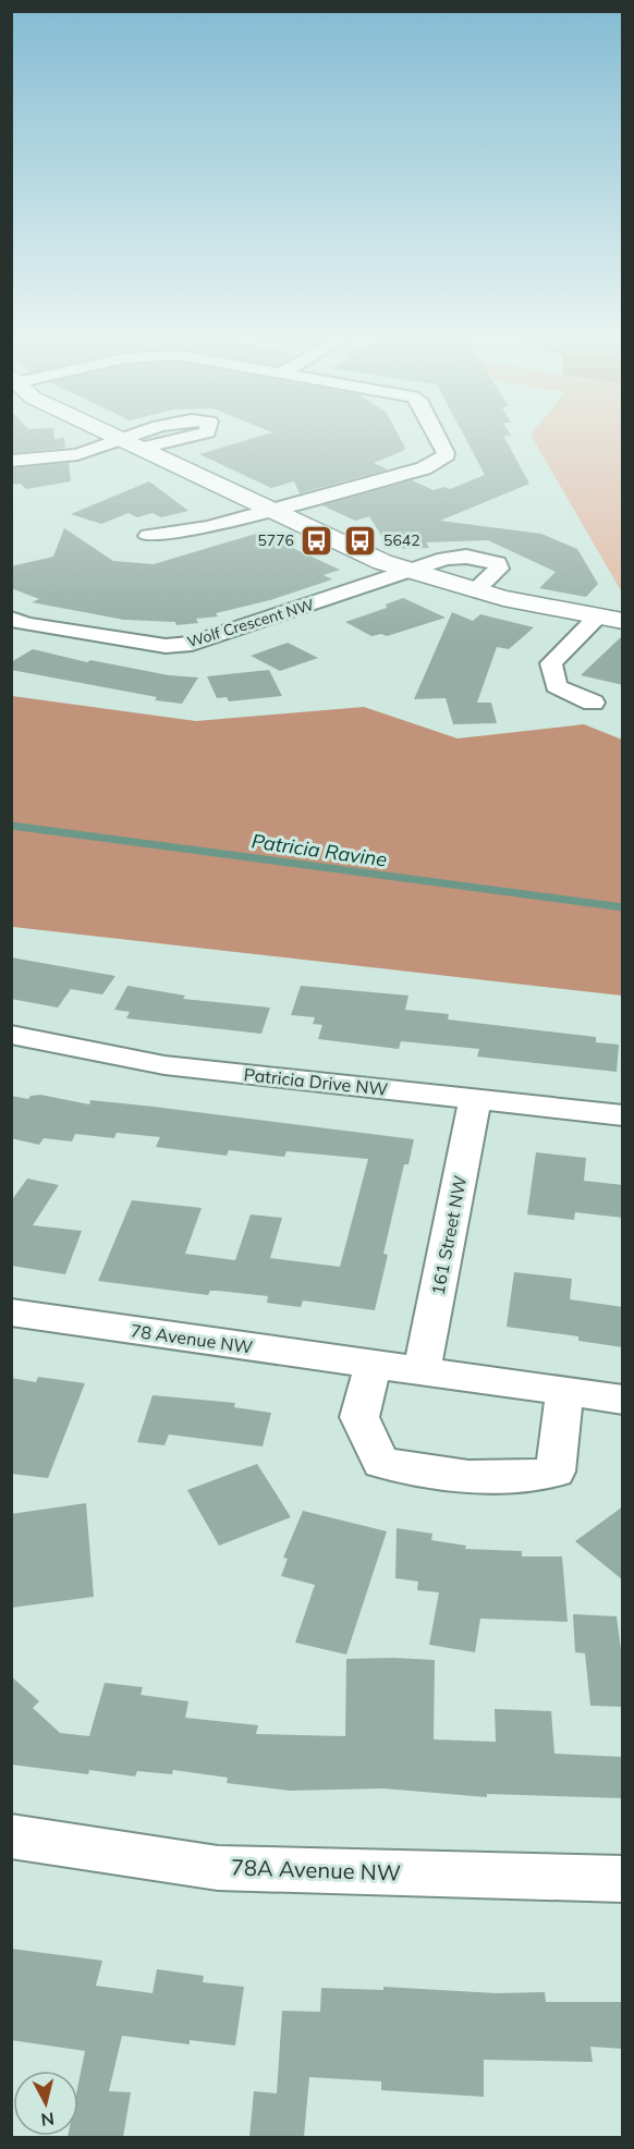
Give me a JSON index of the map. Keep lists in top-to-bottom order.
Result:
{
  "streets": {
    "street": [
      "Wolf Crescent NW",
      "Patricia Drive NW",
      "161 Street NW",
      "78 Avenue NW",
      "78A Avenue NW"
    ]
  },
  "crossings": [
    ["Patricia Drive NW", "161 Street NW"],
    ["161 Street NW", "78 Avenue NW"]
  ],
  "water": ["Patricia Ravine"],
  "places": {
    "bus stop": ["5776", "5642"]
  },
  "north": "bottom"
}
